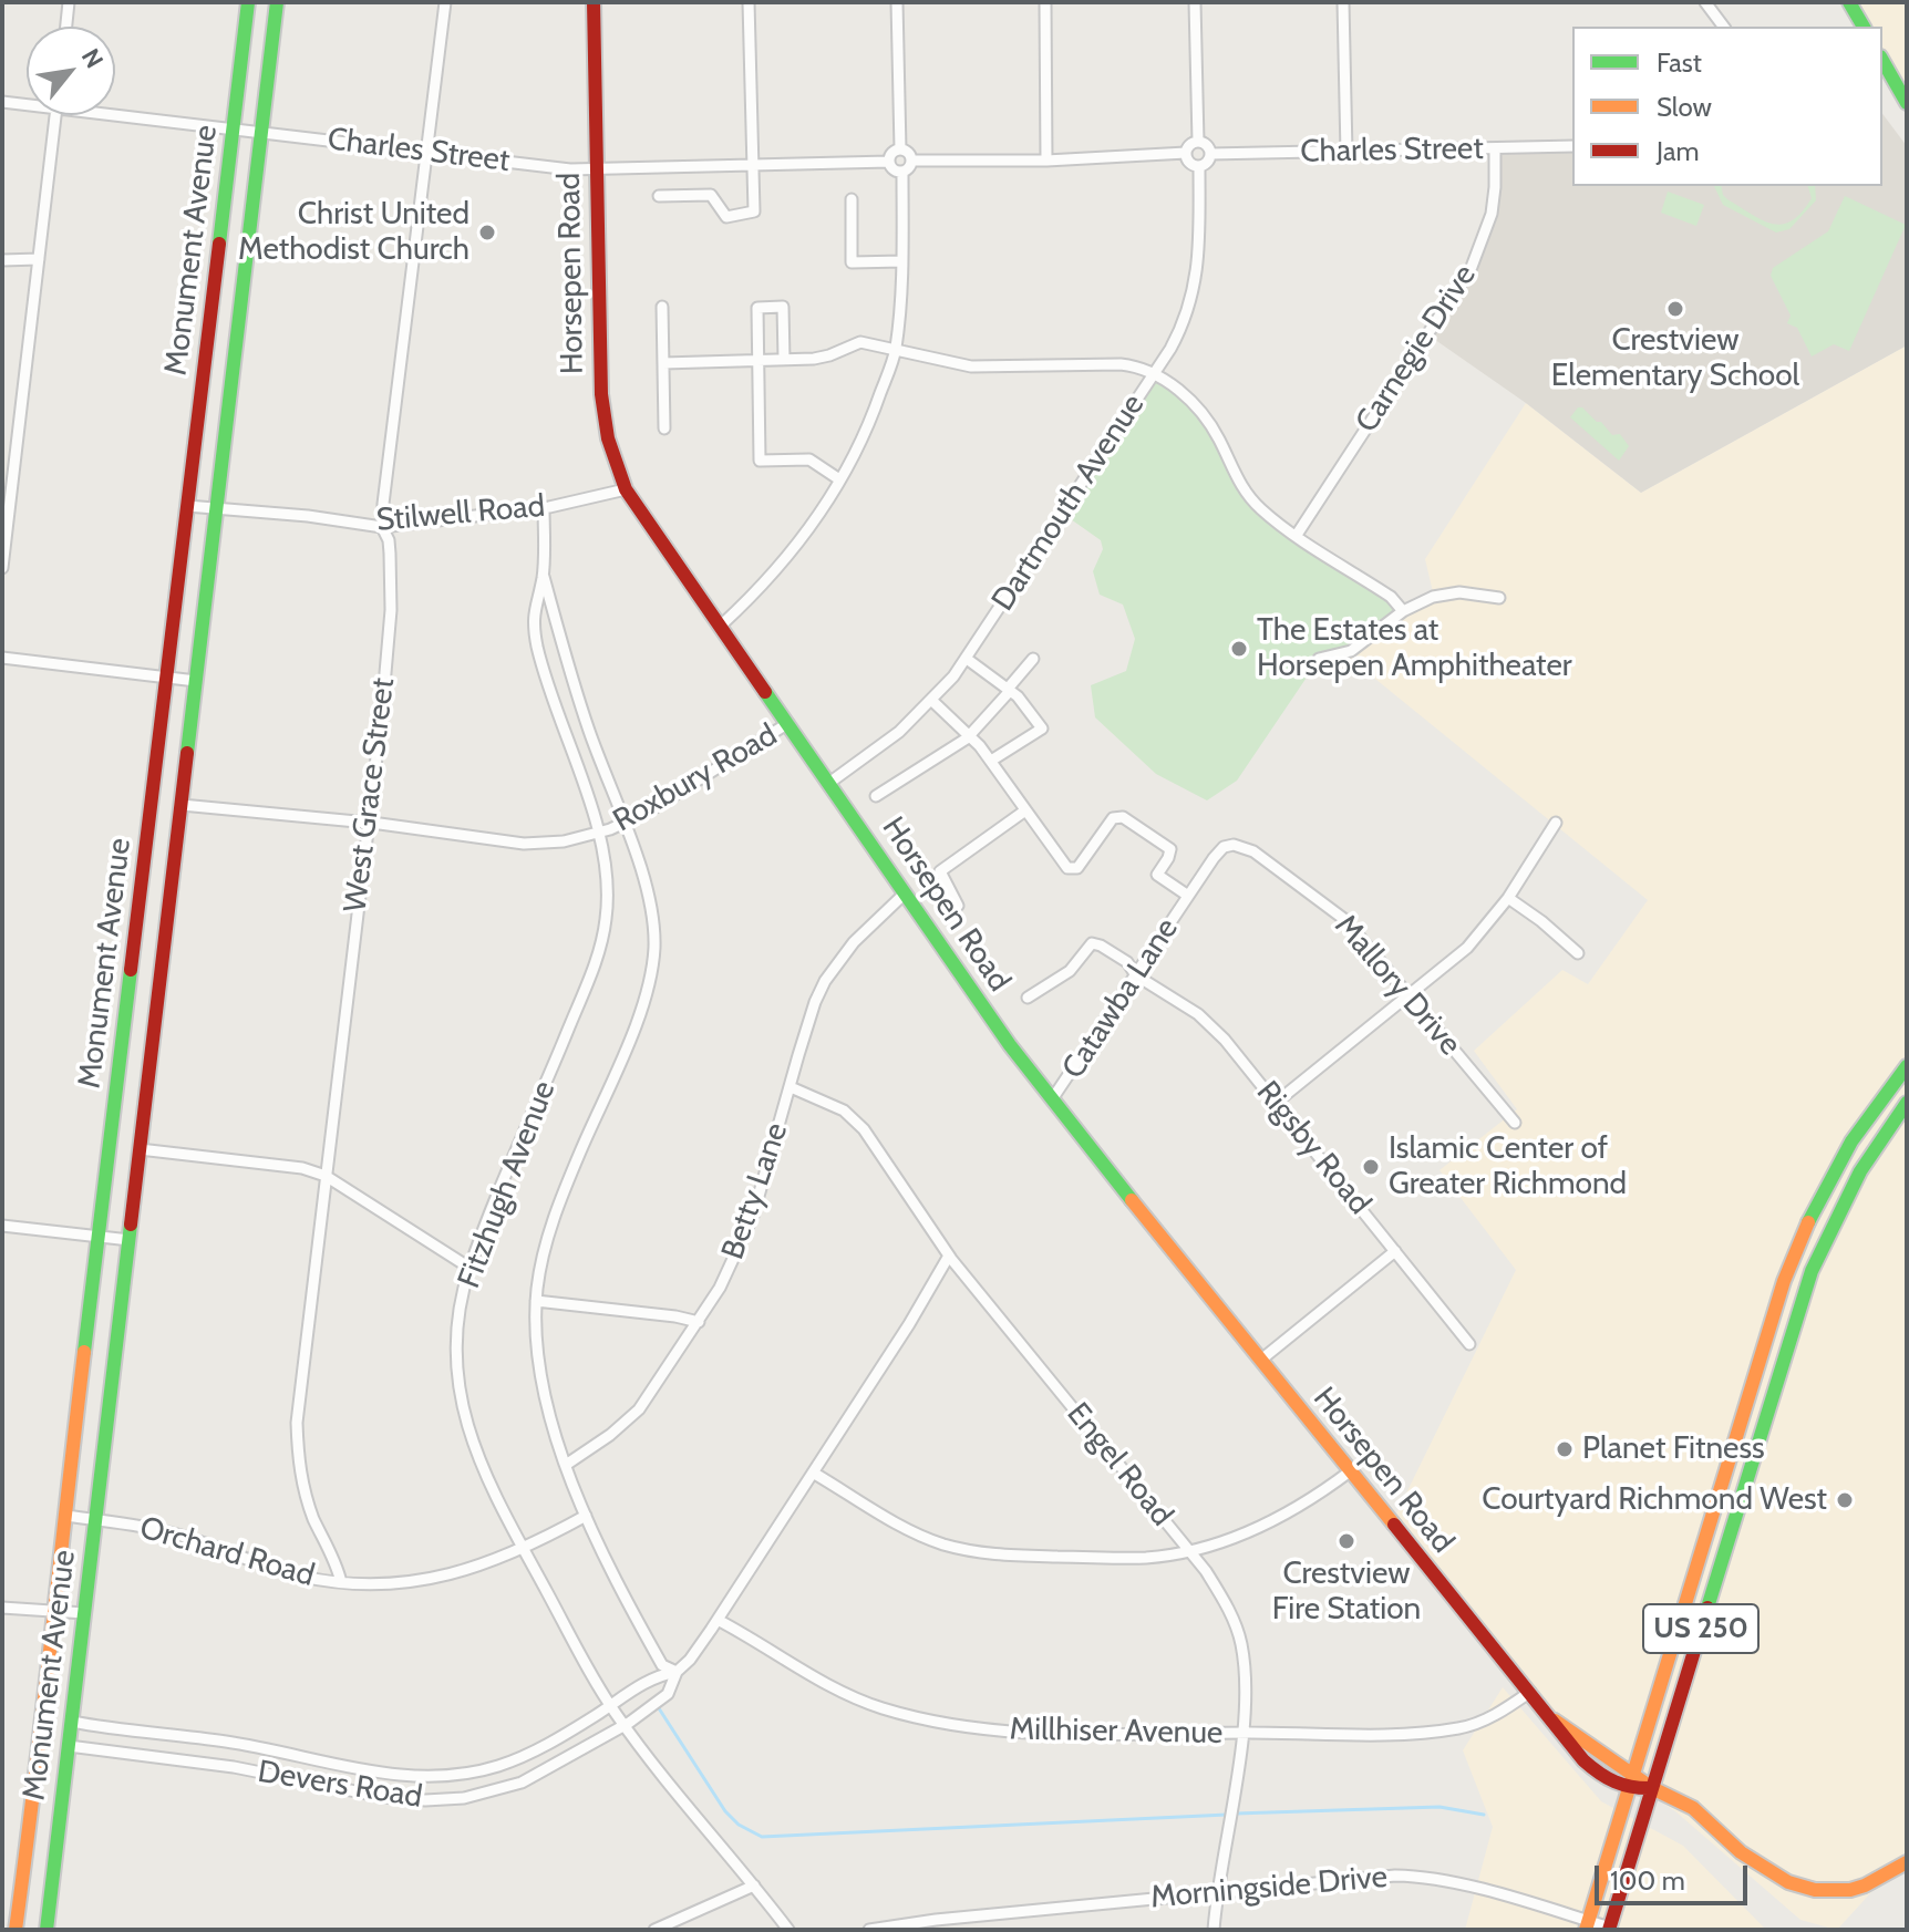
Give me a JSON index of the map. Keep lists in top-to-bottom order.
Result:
{
  "streets": {
    "street": [
      "Charles Street",
      "Monument Avenue",
      "Horsepen Road",
      "Carnegie Drive",
      "Dartmouth Avenue",
      "Stilwell Road",
      "Roxbury Road",
      "West Grace Street",
      "Mallory Drive",
      "Catawba Lane",
      "Rigsby Road",
      "Fitzhugh Avenue",
      "Betty Lane",
      "Engel Road",
      "Orchard Road",
      "US 250",
      "Millhiser Avenue",
      "Devers Road",
      "Morningside Drive"
    ]
  },
  "crossings": [
    ["Charles Street", "Monument Avenue"],
    ["Charles Street", "Horsepen Road"],
    ["Charles Street", "Carnegie Drive"],
    ["Charles Street", "Dartmouth Avenue"],
    ["Charles Street", "West Grace Street"],
    ["Monument Avenue", "Stilwell Road"],
    ["Monument Avenue", "Roxbury Road"],
    ["Monument Avenue", "Orchard Road"],
    ["Monument Avenue", "Devers Road"],
    ["Horsepen Road", "Dartmouth Avenue"],
    ["Horsepen Road", "Stilwell Road"],
    ["Horsepen Road", "Roxbury Road"],
    ["Horsepen Road", "Catawba Lane"],
    ["Horsepen Road", "Betty Lane"],
    ["Horsepen Road", "US 250"],
    ["Horsepen Road", "Millhiser Avenue"],
    ["Stilwell Road", "West Grace Street"],
    ["Stilwell Road", "Fitzhugh Avenue"],
    ["Roxbury Road", "West Grace Street"],
    ["Roxbury Road", "Fitzhugh Avenue"],
    ["West Grace Street", "Orchard Road"],
    ["Mallory Drive", "Catawba Lane"],
    ["Catawba Lane", "Rigsby Road"],
    ["Fitzhugh Avenue", "Betty Lane"],
    ["Fitzhugh Avenue", "Orchard Road"],
    ["Fitzhugh Avenue", "Devers Road"],
    ["Betty Lane", "Engel Road"],
    ["Engel Road", "Millhiser Avenue"],
    ["Engel Road", "Devers Road"],
    ["Engel Road", "Morningside Drive"],
    ["US 250", "Morningside Drive"],
    ["Millhiser Avenue", "Devers Road"]
  ],
  "places": [
    "Christ United Methodist Church",
    "Crestview Elementary School",
    "The Estates at Horsepen Amphitheater",
    "Islamic Center of Greater Richmond",
    "Planet Fitness",
    "Courtyard Richmond West",
    "Crestview Fire Station"
  ],
  "legend": ["Fast", "Slow", "Jam"],
  "scale_bar": "100 m",
  "north": "top right"
}
